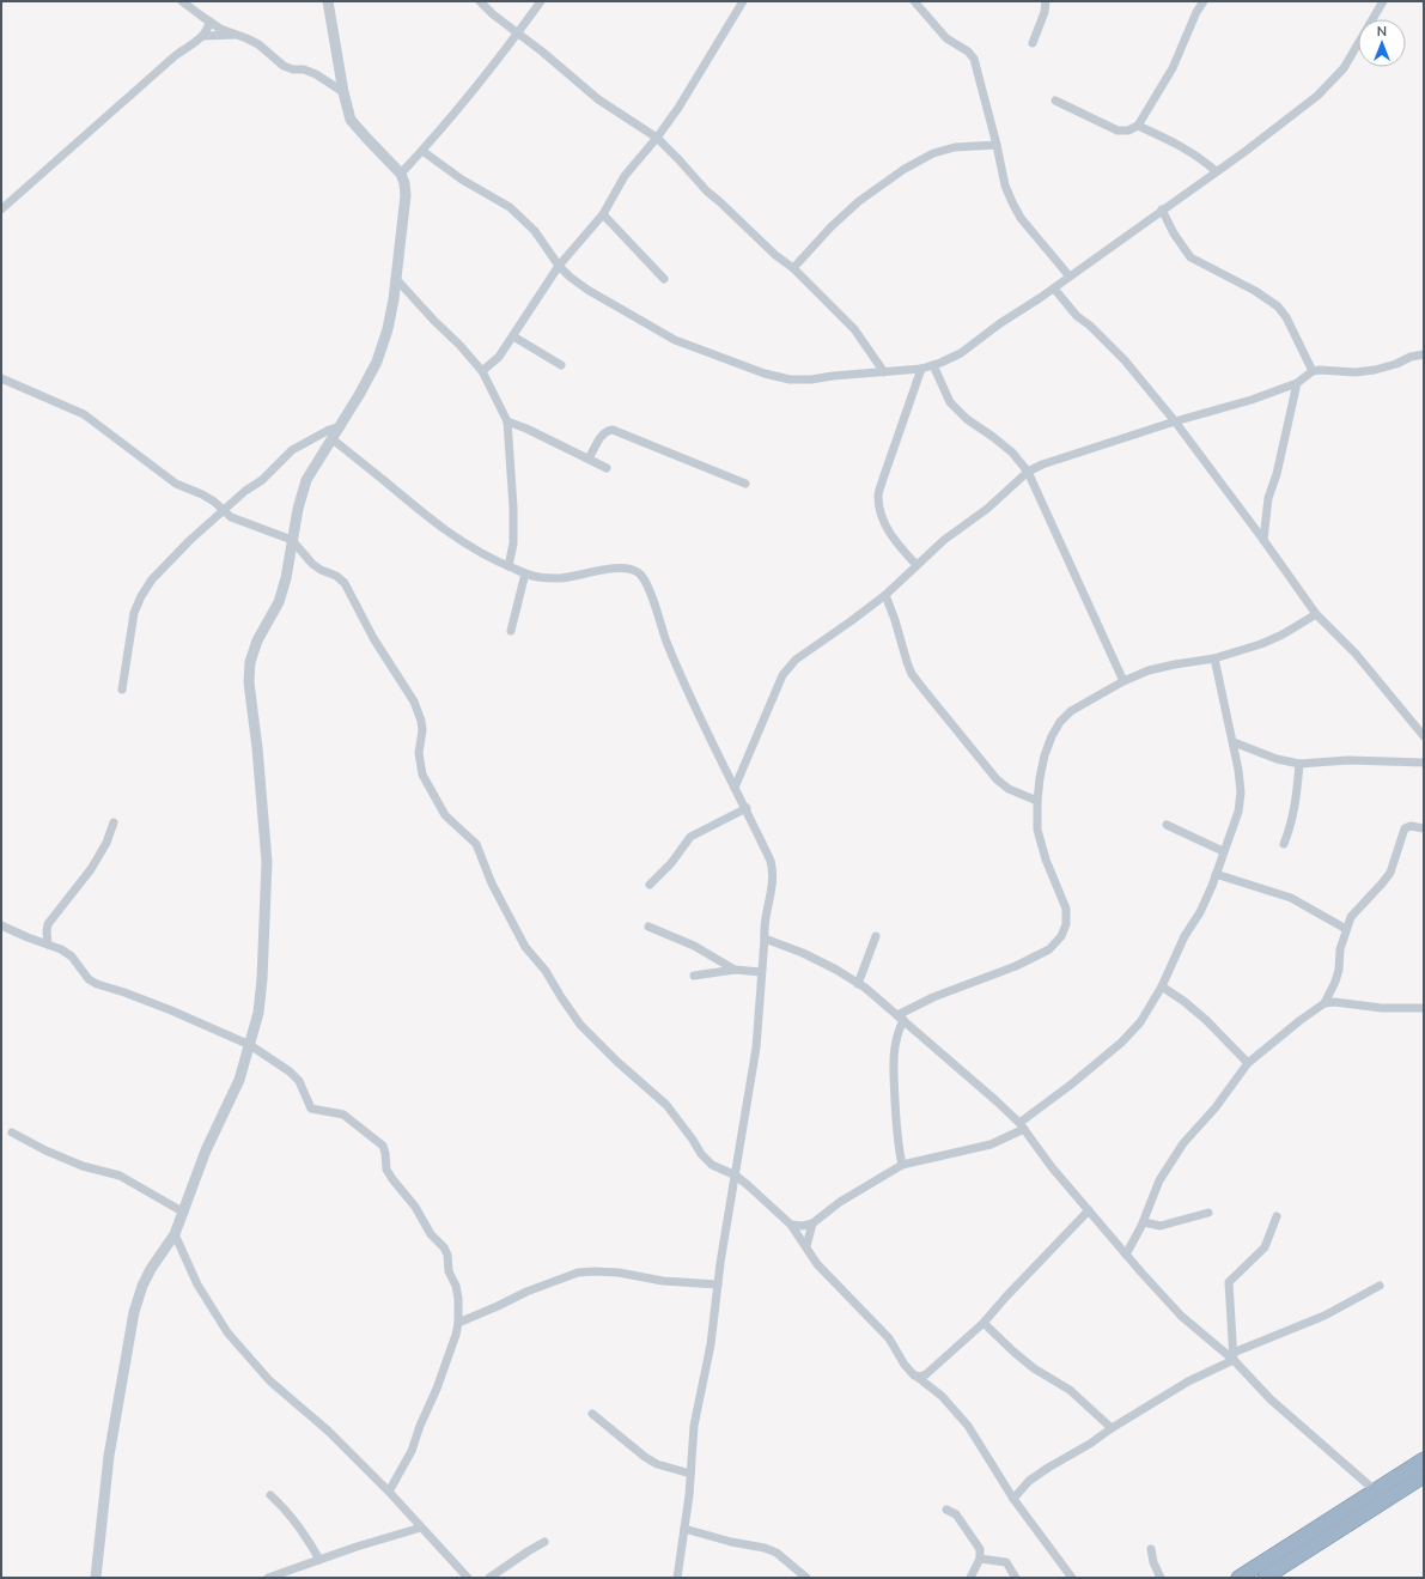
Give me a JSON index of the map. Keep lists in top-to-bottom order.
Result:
{
  "north": "top"
}
